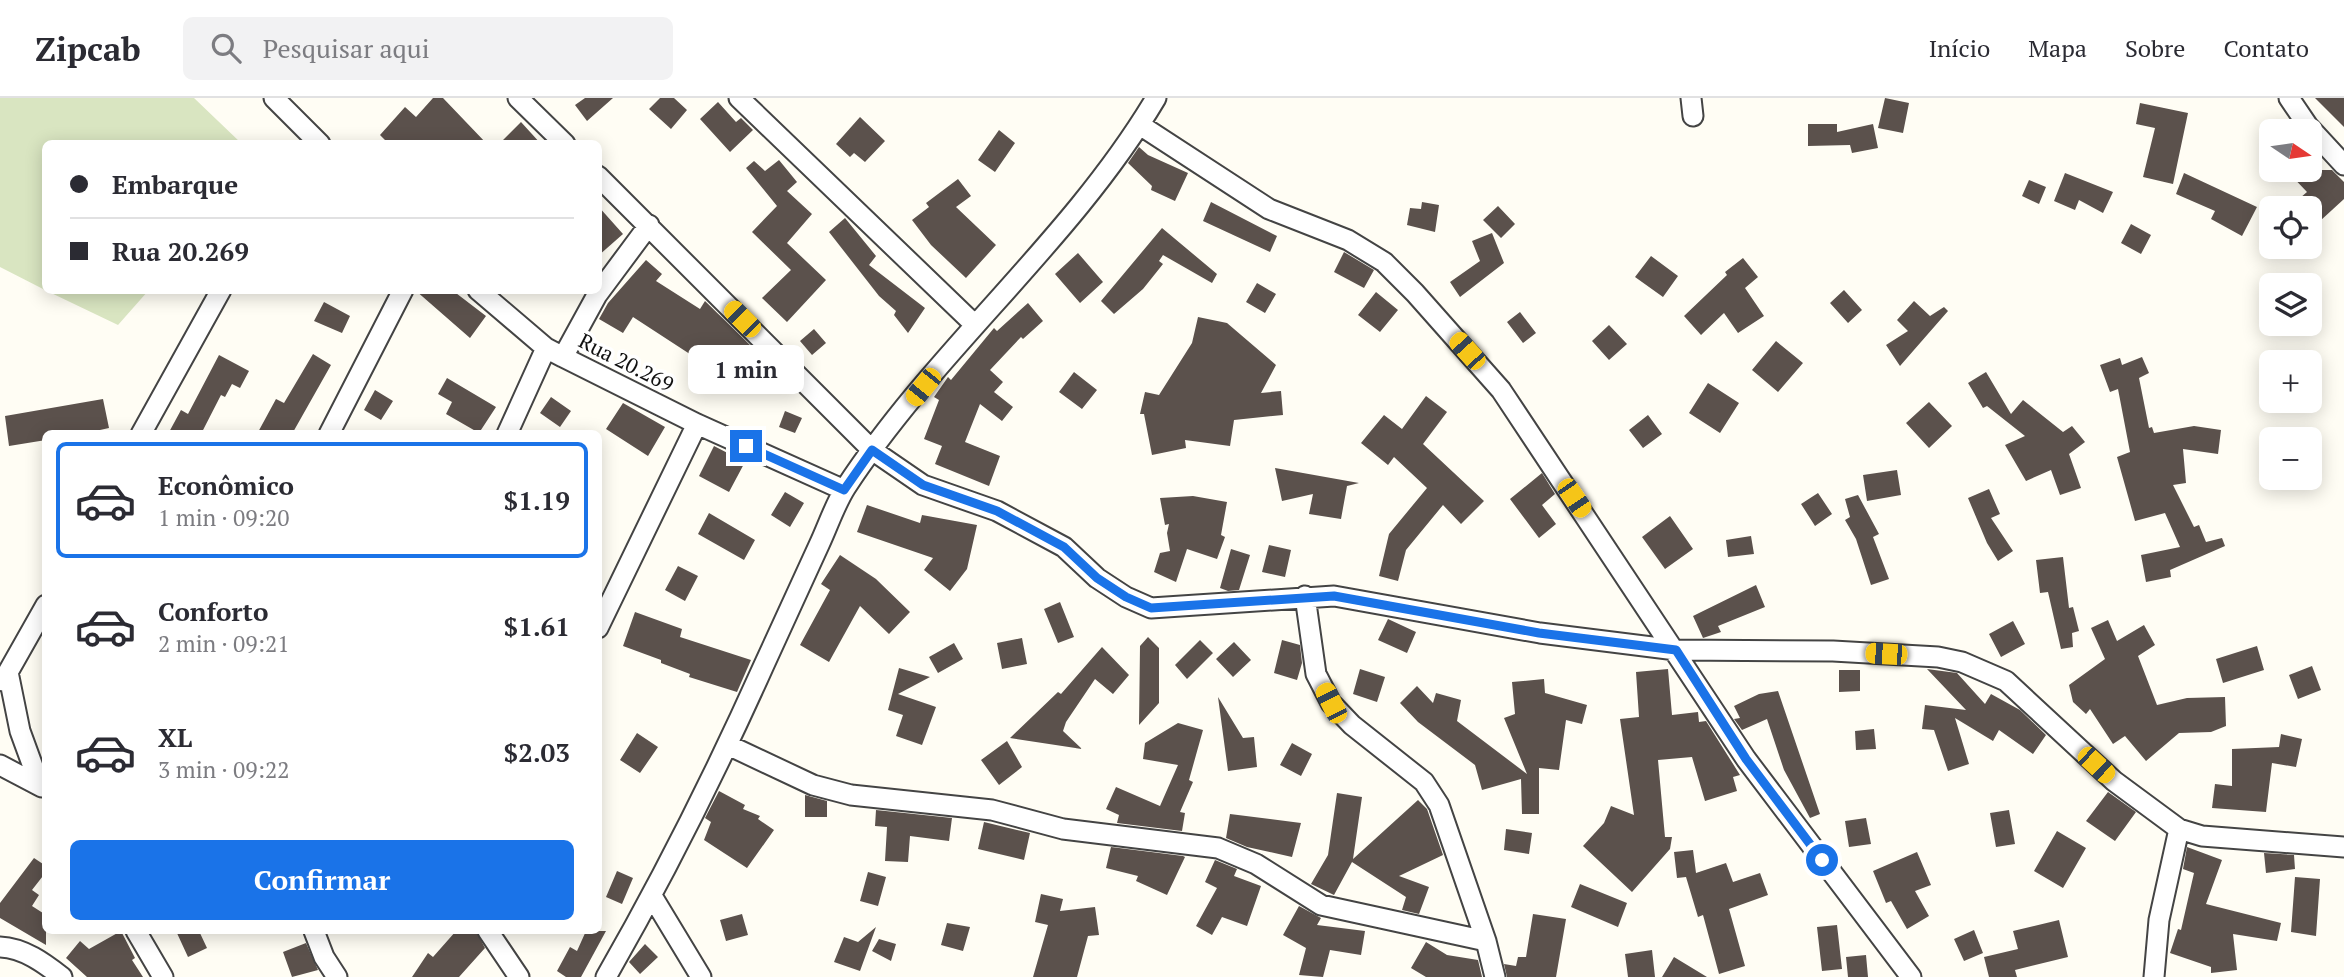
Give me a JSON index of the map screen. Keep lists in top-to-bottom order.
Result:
{
  "streets": {
    "street": ["Rua 20.269"]
  },
  "north": "right",
  "page": {
    "header": "Zipcab",
    "search": "Pesquisar aqui",
    "nav": [
      "Início",
      "Mapa",
      "Sobre",
      "Contato"
    ],
    "map_buttons": ["+", "−"],
    "banner": ["Embarque", "Rua 20.269"],
    "bubble": "1 min",
    "list": [
      {
        "name": "Econômico",
        "note": "1 min · 09:20",
        "value": "$1.19"
      },
      {
        "name": "Conforto",
        "note": "2 min · 09:21",
        "value": "$1.61"
      },
      {
        "name": "XL",
        "note": "3 min · 09:22",
        "value": "$2.03"
      }
    ],
    "buttons": "Confirmar"
  }
}
